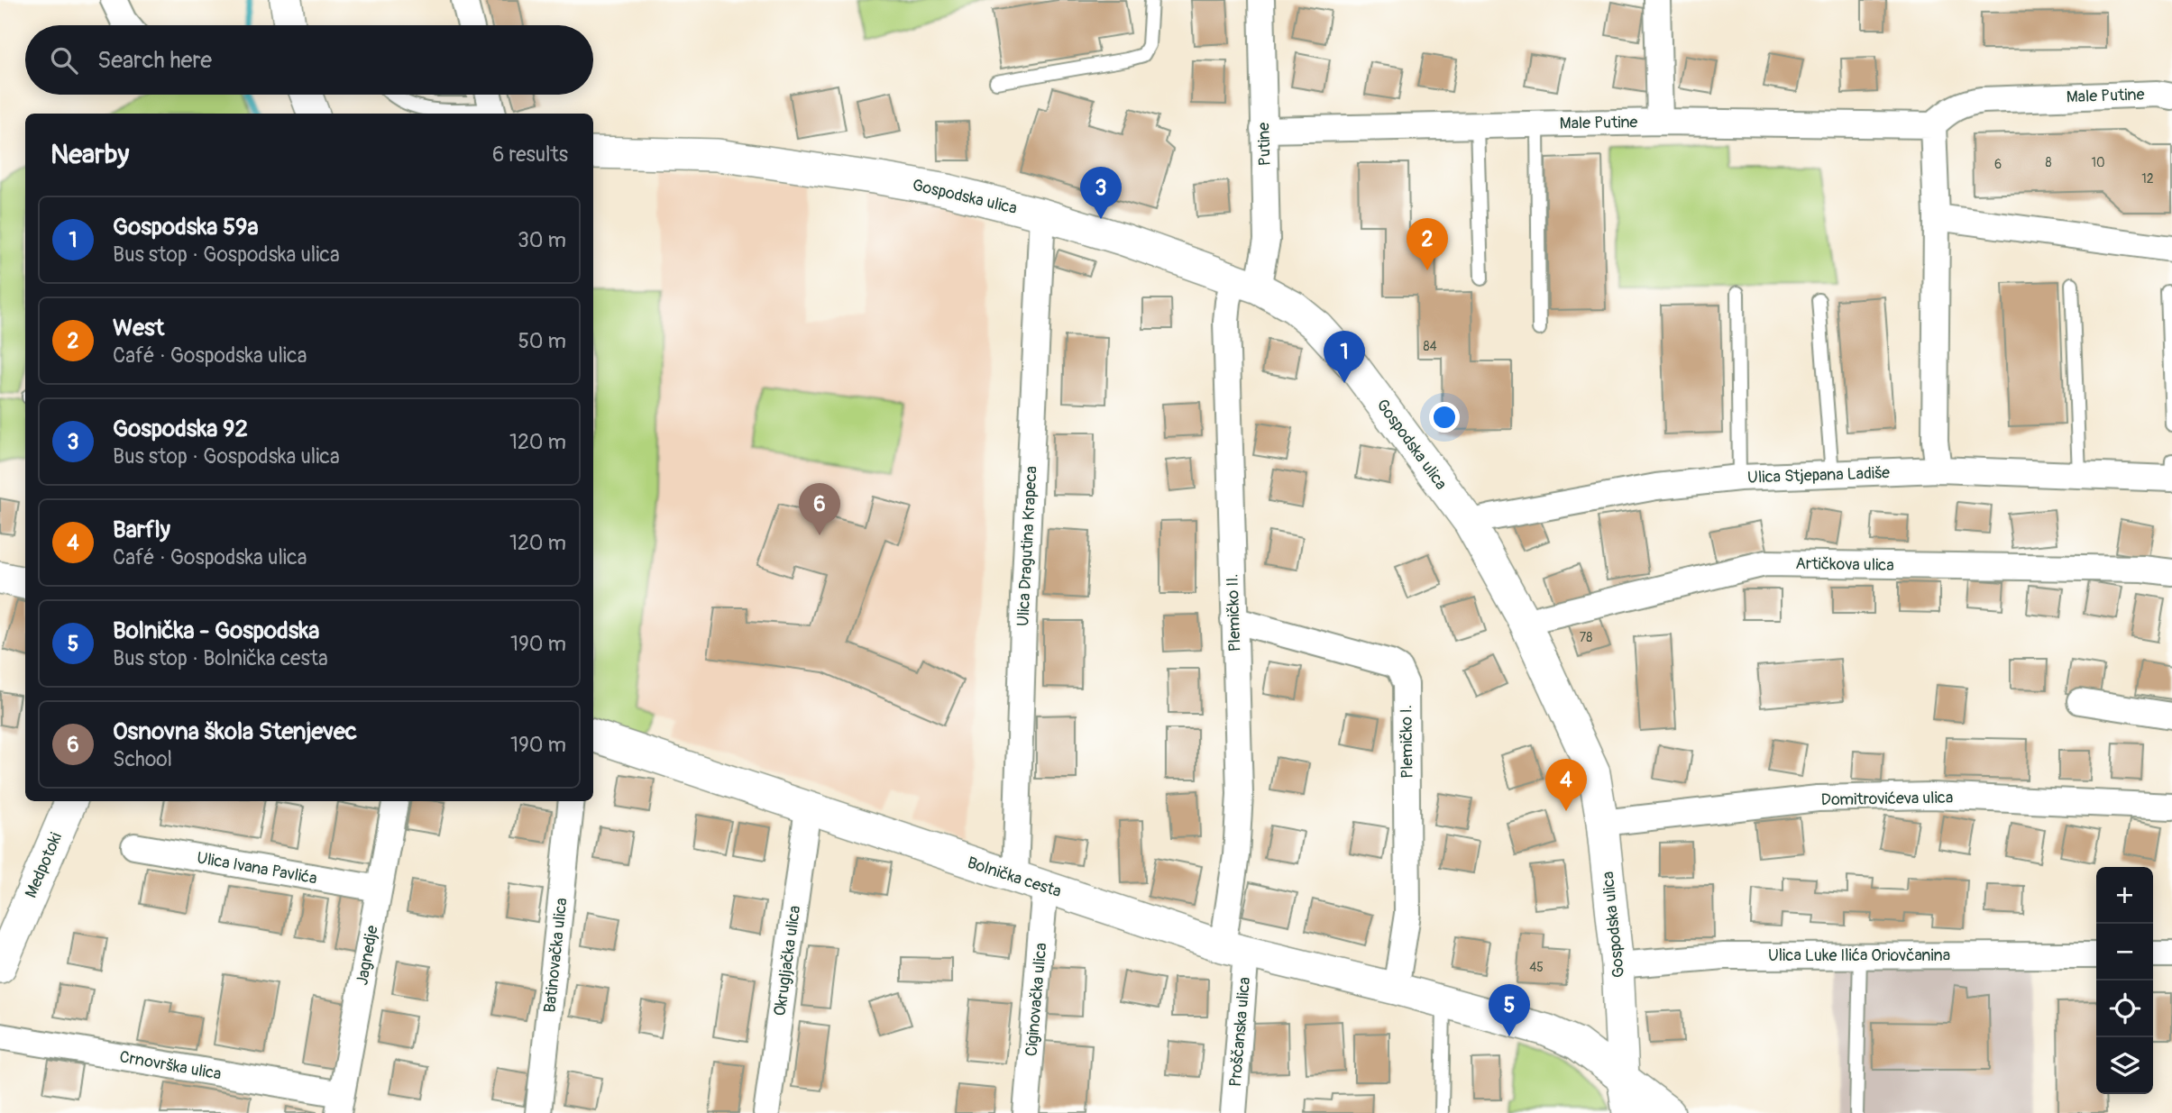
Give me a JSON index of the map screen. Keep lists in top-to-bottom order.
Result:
{
  "streets": {
    "street": [
      "Male Putine",
      "Putine",
      "Gospodska ulica",
      "Ulica Stjepana Ladiše",
      "Ulica Dragutina Krapeca",
      "Artičkova ulica",
      "Plemičko II.",
      "Plemičko I.",
      "Domitrovićeva ulica",
      "Medpotoki",
      "Ulica Ivana Pavlića",
      "Bolnička cesta",
      "Jagnedje",
      "Batinovačka ulica",
      "Ulica Luke Ilića Oriovčanina",
      "Okrugljačka ulica",
      "Ciginovačka ulica",
      "Proščanska ulica",
      "Crnovrška ulica"
    ]
  },
  "crossings": [
    ["Male Putine", "Putine"],
    ["Putine", "Gospodska ulica"],
    ["Putine", "Plemičko II."],
    ["Gospodska ulica", "Ulica Stjepana Ladiše"],
    ["Gospodska ulica", "Ulica Dragutina Krapeca"],
    ["Gospodska ulica", "Artičkova ulica"],
    ["Gospodska ulica", "Plemičko II."],
    ["Gospodska ulica", "Domitrovićeva ulica"],
    ["Gospodska ulica", "Bolnička cesta"],
    ["Gospodska ulica", "Ulica Luke Ilića Oriovčanina"],
    ["Ulica Dragutina Krapeca", "Bolnička cesta"],
    ["Plemičko II.", "Plemičko I."],
    ["Plemičko II.", "Bolnička cesta"],
    ["Plemičko II.", "Proščanska ulica"],
    ["Plemičko I.", "Bolnička cesta"],
    ["Ulica Ivana Pavlića", "Jagnedje"],
    ["Bolnička cesta", "Okrugljačka ulica"],
    ["Bolnička cesta", "Ciginovačka ulica"],
    ["Bolnička cesta", "Proščanska ulica"],
    ["Jagnedje", "Crnovrška ulica"]
  ],
  "house_numbers": [
    "8",
    "10",
    "6",
    "12",
    "84",
    "78",
    "45"
  ],
  "page": {
    "search": "Search here",
    "heading": ["Nearby", "6 results"],
    "pins": [
      "3",
      "2",
      "1",
      "6",
      "4",
      "5"
    ],
    "list": [
      {
        "mark": "1",
        "name": "Gospodska 59a",
        "note": "Bus stop · Gospodska ulica",
        "value": "30 m"
      },
      {
        "mark": "2",
        "name": "West",
        "note": "Café · Gospodska ulica",
        "value": "50 m"
      },
      {
        "mark": "3",
        "name": "Gospodska 92",
        "note": "Bus stop · Gospodska ulica",
        "value": "120 m"
      },
      {
        "mark": "4",
        "name": "Barfly",
        "note": "Café · Gospodska ulica",
        "value": "120 m"
      },
      {
        "mark": "5",
        "name": "Bolnička - Gospodska",
        "note": "Bus stop · Bolnička cesta",
        "value": "190 m"
      },
      {
        "mark": "6",
        "name": "Osnovna škola Stenjevec",
        "note": "School",
        "value": "190 m"
      }
    ],
    "map_buttons": ["+", "−"]
  }
}
